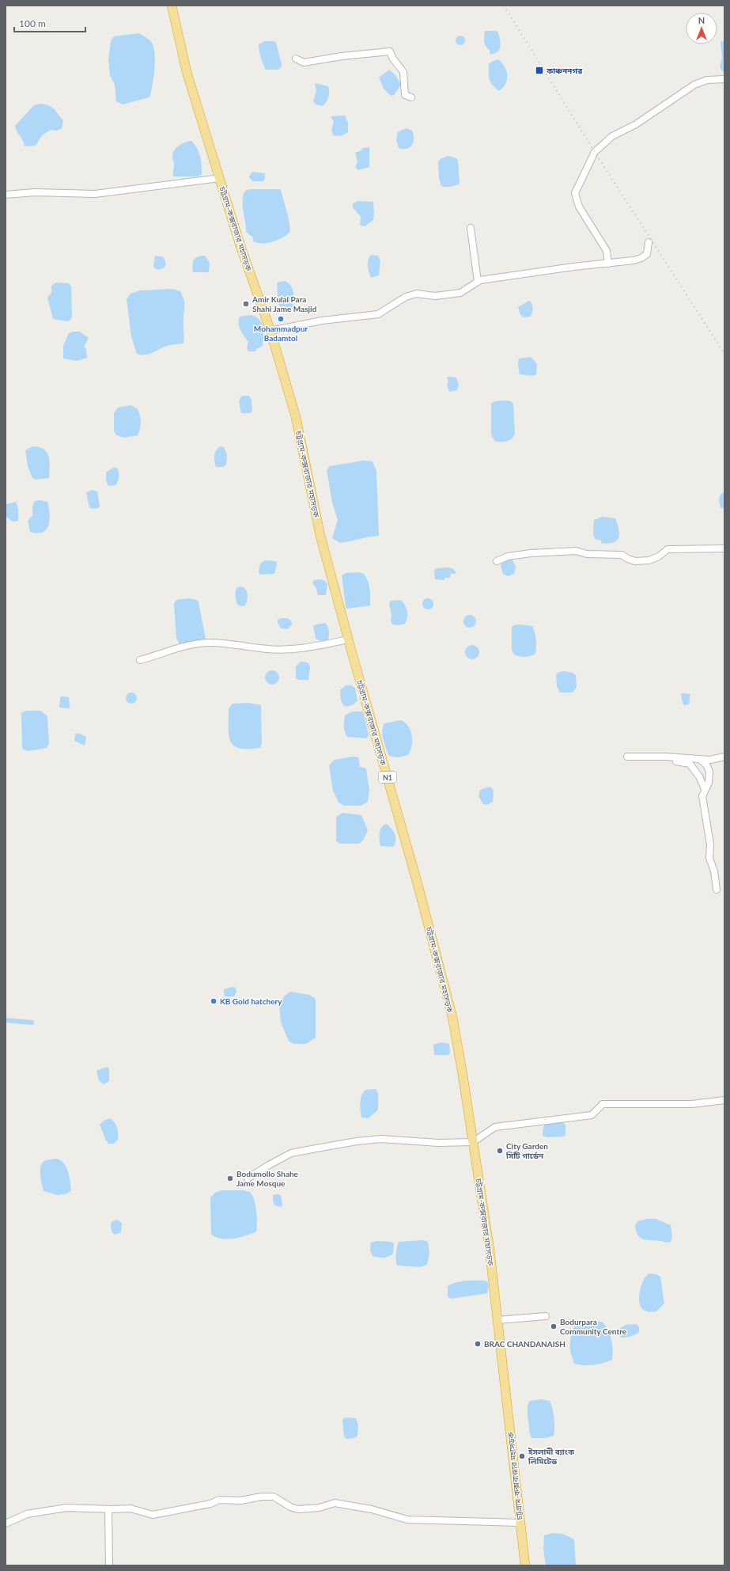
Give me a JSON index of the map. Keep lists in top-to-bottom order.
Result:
{
  "streets": {
    "highway": ["চট্টগ্রাম-কক্সবাজার মহাসড়ক", "N1"]
  },
  "places": {
    "transit": ["কাঞ্চননগর"],
    "other": [
      "Amir Kulal Para Shahi Jame Masjid",
      "Mohammadpur Badamtol",
      "KB Gold hatchery",
      "City Garden সিটি গার্ডেন",
      "Bodumollo Shahe Jame Mosque",
      "Bodurpara Community Centre",
      "BRAC CHANDANAISH",
      "ইসলামী ব্যাংক লিমিটেড"
    ]
  },
  "scale_bar": "100 m",
  "north": "top"
}
